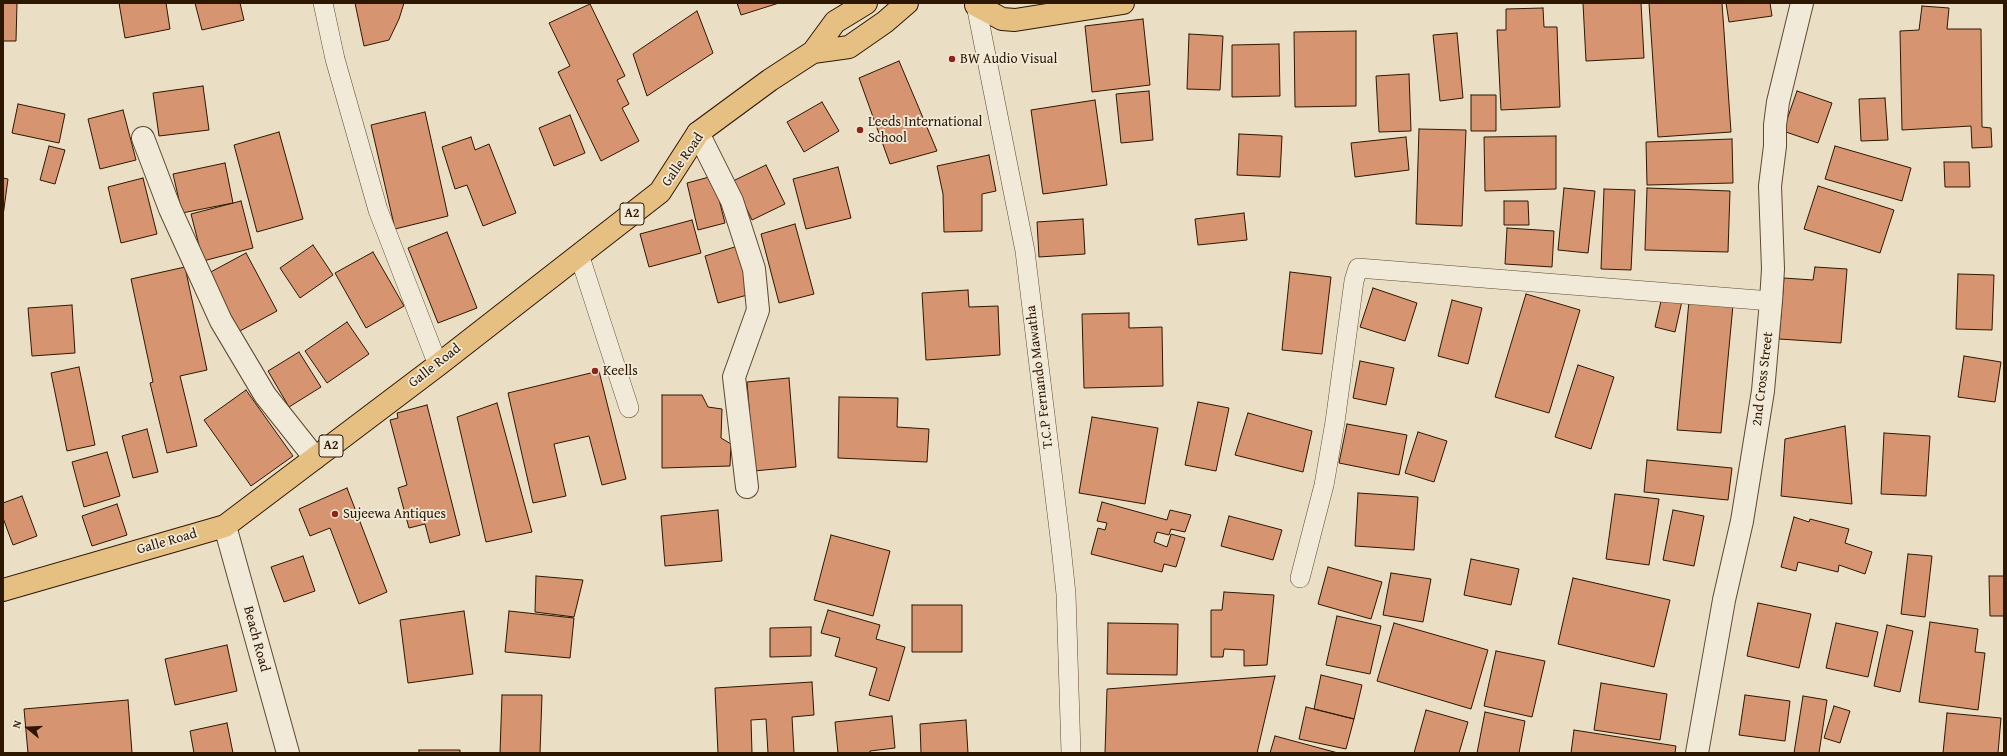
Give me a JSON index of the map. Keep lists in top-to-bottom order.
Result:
{
  "streets": {
    "main road": ["Galle Road", "A2"],
    "street": ["2nd Cross Street", "Beach Road"],
    "lane": ["T.C.P Fernando Mawatha"]
  },
  "crossings": [
    ["Galle Road", "Beach Road"]
  ],
  "places": [
    "BW Audio Visual",
    "Leeds International School",
    "Keells",
    "Sujeewa Antiques"
  ],
  "north": "left"
}
